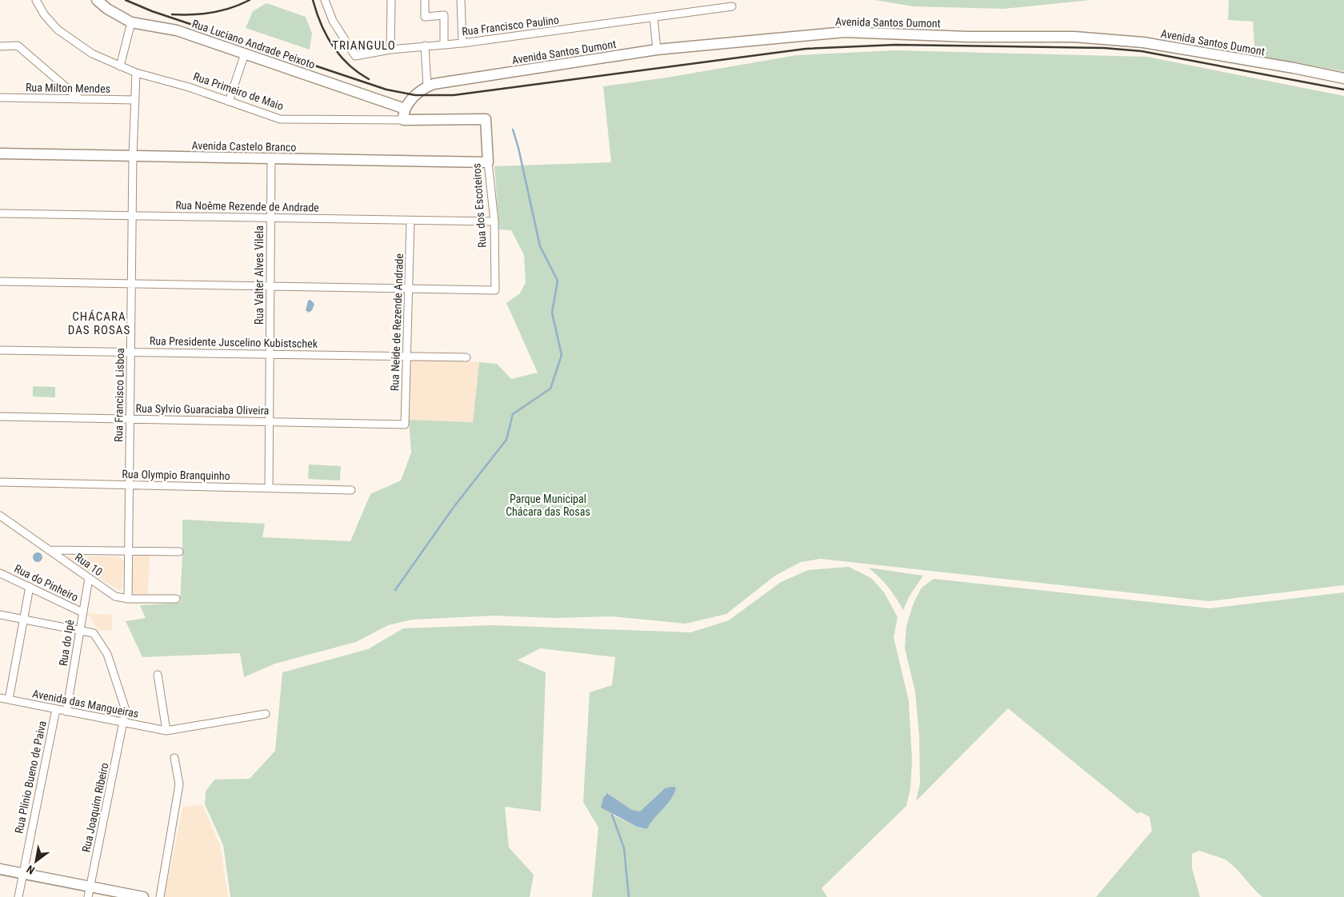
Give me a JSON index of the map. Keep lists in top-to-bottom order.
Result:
{
  "streets": {
    "street": [
      "Avenida Santos Dumont",
      "Rua Francisco Paulino",
      "Rua Luciano Andrade Peixoto",
      "Rua Milton Mendes",
      "Rua Primeiro de Maio",
      "Avenida Castelo Branco",
      "Rua dos Escoteiros",
      "Rua Noême Rezende de Andrade",
      "Rua Valter Alves Vilela",
      "Rua Neide de Rezende Andrade",
      "Rua Presidente Juscelino Kubistschek",
      "Rua Francisco Lisboa",
      "Rua Sylvio Guaraciaba Oliveira",
      "Rua Olympio Branquinho",
      "Rua 10",
      "Rua do Pinheiro",
      "Rua do Ipê",
      "Avenida das Mangueiras",
      "Rua Plínio Bueno de Paiva",
      "Rua Joaquim Ribeiro"
    ]
  },
  "crossings": [
    ["Rua Milton Mendes", "Rua Francisco Lisboa"],
    ["Rua Primeiro de Maio", "Rua dos Escoteiros"],
    ["Rua Primeiro de Maio", "Rua Francisco Lisboa"],
    ["Avenida Castelo Branco", "Rua dos Escoteiros"],
    ["Avenida Castelo Branco", "Rua Valter Alves Vilela"],
    ["Avenida Castelo Branco", "Rua Francisco Lisboa"],
    ["Rua dos Escoteiros", "Rua Noême Rezende de Andrade"],
    ["Rua dos Escoteiros", "Rua Neide de Rezende Andrade"],
    ["Rua Noême Rezende de Andrade", "Rua Valter Alves Vilela"],
    ["Rua Noême Rezende de Andrade", "Rua Neide de Rezende Andrade"],
    ["Rua Noême Rezende de Andrade", "Rua Francisco Lisboa"],
    ["Rua Valter Alves Vilela", "Rua Presidente Juscelino Kubistschek"],
    ["Rua Valter Alves Vilela", "Rua Sylvio Guaraciaba Oliveira"],
    ["Rua Valter Alves Vilela", "Rua Olympio Branquinho"],
    ["Rua Neide de Rezende Andrade", "Rua Presidente Juscelino Kubistschek"],
    ["Rua Neide de Rezende Andrade", "Rua Sylvio Guaraciaba Oliveira"],
    ["Rua Presidente Juscelino Kubistschek", "Rua Francisco Lisboa"],
    ["Rua Francisco Lisboa", "Rua Sylvio Guaraciaba Oliveira"],
    ["Rua Francisco Lisboa", "Rua Olympio Branquinho"],
    ["Rua Francisco Lisboa", "Rua 10"],
    ["Rua 10", "Rua do Ipê"],
    ["Rua do Pinheiro", "Rua do Ipê"],
    ["Rua do Ipê", "Avenida das Mangueiras"],
    ["Rua do Ipê", "Rua Joaquim Ribeiro"],
    ["Avenida das Mangueiras", "Rua Plínio Bueno de Paiva"],
    ["Avenida das Mangueiras", "Rua Joaquim Ribeiro"]
  ],
  "districts": ["TRIANGULO", "CHÁCARA DAS ROSAS"],
  "parks": ["Parque Municipal Chácara das Rosas"],
  "north": "bottom left"
}
